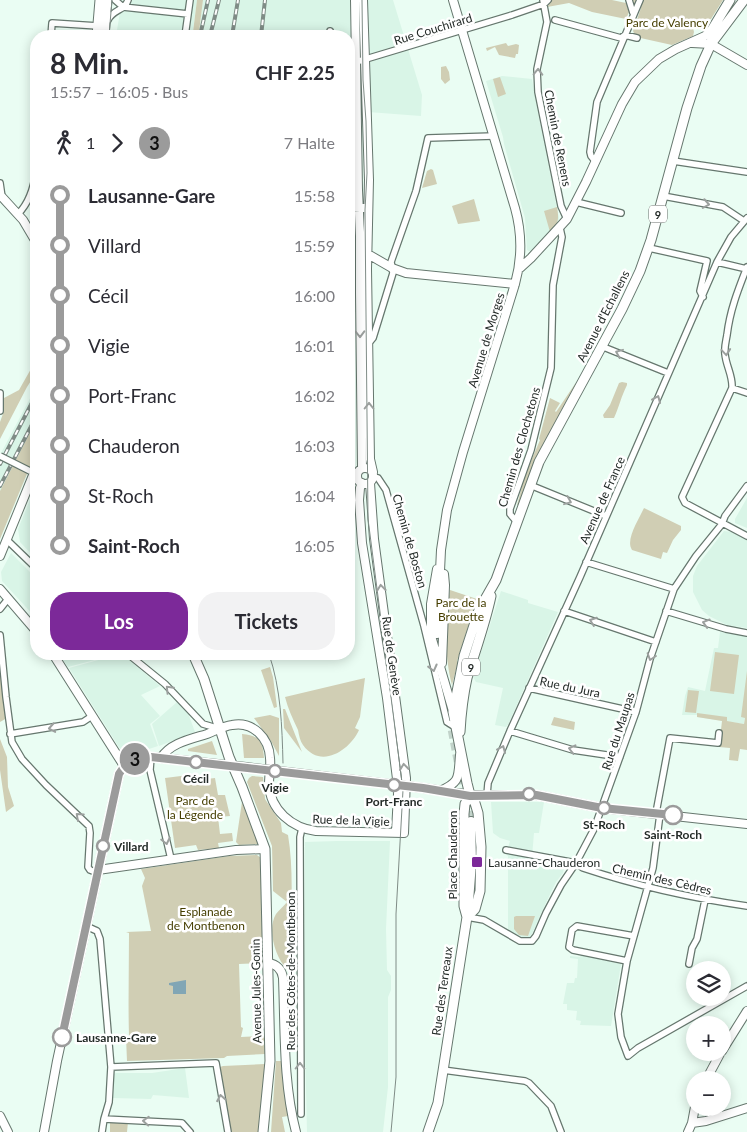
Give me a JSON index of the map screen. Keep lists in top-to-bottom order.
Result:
{
  "streets": {
    "main road": [
      "9",
      "Avenue d'Echallens",
      "Place Chauderon",
      "Avenue Jules-Gonin",
      "Rue des Terreaux"
    ],
    "street": [
      "Rue Couchirard",
      "Chemin de Renens",
      "Avenue de Morges",
      "Chemin des Clochetons",
      "Avenue de France",
      "Chemin de Boston",
      "Rue de Genève",
      "Rue du Jura",
      "Rue du Maupas",
      "Rue de la Vigie",
      "Chemin des Cèdres",
      "Rue des Côtes-de-Montbenon"
    ]
  },
  "crossings": [
    ["Rue Couchirard", "Chemin de Renens"],
    ["Rue Couchirard", "Avenue de Morges"],
    ["Rue Couchirard", "Rue de Genève"],
    ["9", "Rue du Maupas"],
    ["9", "Place Chauderon"],
    ["9", "Rue des Terreaux"],
    ["Avenue d'Echallens", "Avenue de Morges"],
    ["Avenue d'Echallens", "Chemin des Clochetons"],
    ["Avenue d'Echallens", "Chemin de Boston"],
    ["Avenue d'Echallens", "Place Chauderon"],
    ["Avenue de France", "Rue du Jura"],
    ["Chemin de Boston", "Rue de Genève"],
    ["Rue de Genève", "Rue de la Vigie"],
    ["Rue du Jura", "Rue du Maupas"],
    ["Rue du Maupas", "Place Chauderon"],
    ["Rue du Maupas", "Chemin des Cèdres"],
    ["Rue du Maupas", "Rue des Terreaux"],
    ["Rue de la Vigie", "Rue des Côtes-de-Montbenon"],
    ["Rue de la Vigie", "Avenue Jules-Gonin"],
    ["Place Chauderon", "Rue des Terreaux"]
  ],
  "one_way": ["Chemin de Renens", "Avenue de France", "Chemin de Boston"],
  "parks": [
    "Parc de Valency",
    "Parc de la Brouette",
    "Parc de la Légende",
    "Esplanade de Montbenon"
  ],
  "places": {
    "other": [
      "Cécil",
      "Vigie",
      "Port-Franc",
      "St-Roch",
      "Saint-Roch",
      "Villard",
      "Lausanne-Gare"
    ],
    "transit": ["Lausanne-Chauderon"]
  },
  "lines": ["bus line 3"],
  "page": {
    "on_map": "3",
    "heading": ["8 Min.", "15:57 – 16:05 · Bus", "CHF 2.25"],
    "legs": ["1", "3", "7 Halte"],
    "list": [
      {
        "name": "Lausanne-Gare",
        "value": "15:58"
      },
      {
        "name": "Villard",
        "value": "15:59"
      },
      {
        "name": "Cécil",
        "value": "16:00"
      },
      {
        "name": "Vigie",
        "value": "16:01"
      },
      {
        "name": "Port-Franc",
        "value": "16:02"
      },
      {
        "name": "Chauderon",
        "value": "16:03"
      },
      {
        "name": "St-Roch",
        "value": "16:04"
      },
      {
        "name": "Saint-Roch",
        "value": "16:05"
      }
    ],
    "buttons": ["Los", "Tickets"],
    "map_buttons": ["+", "−"]
  }
}
